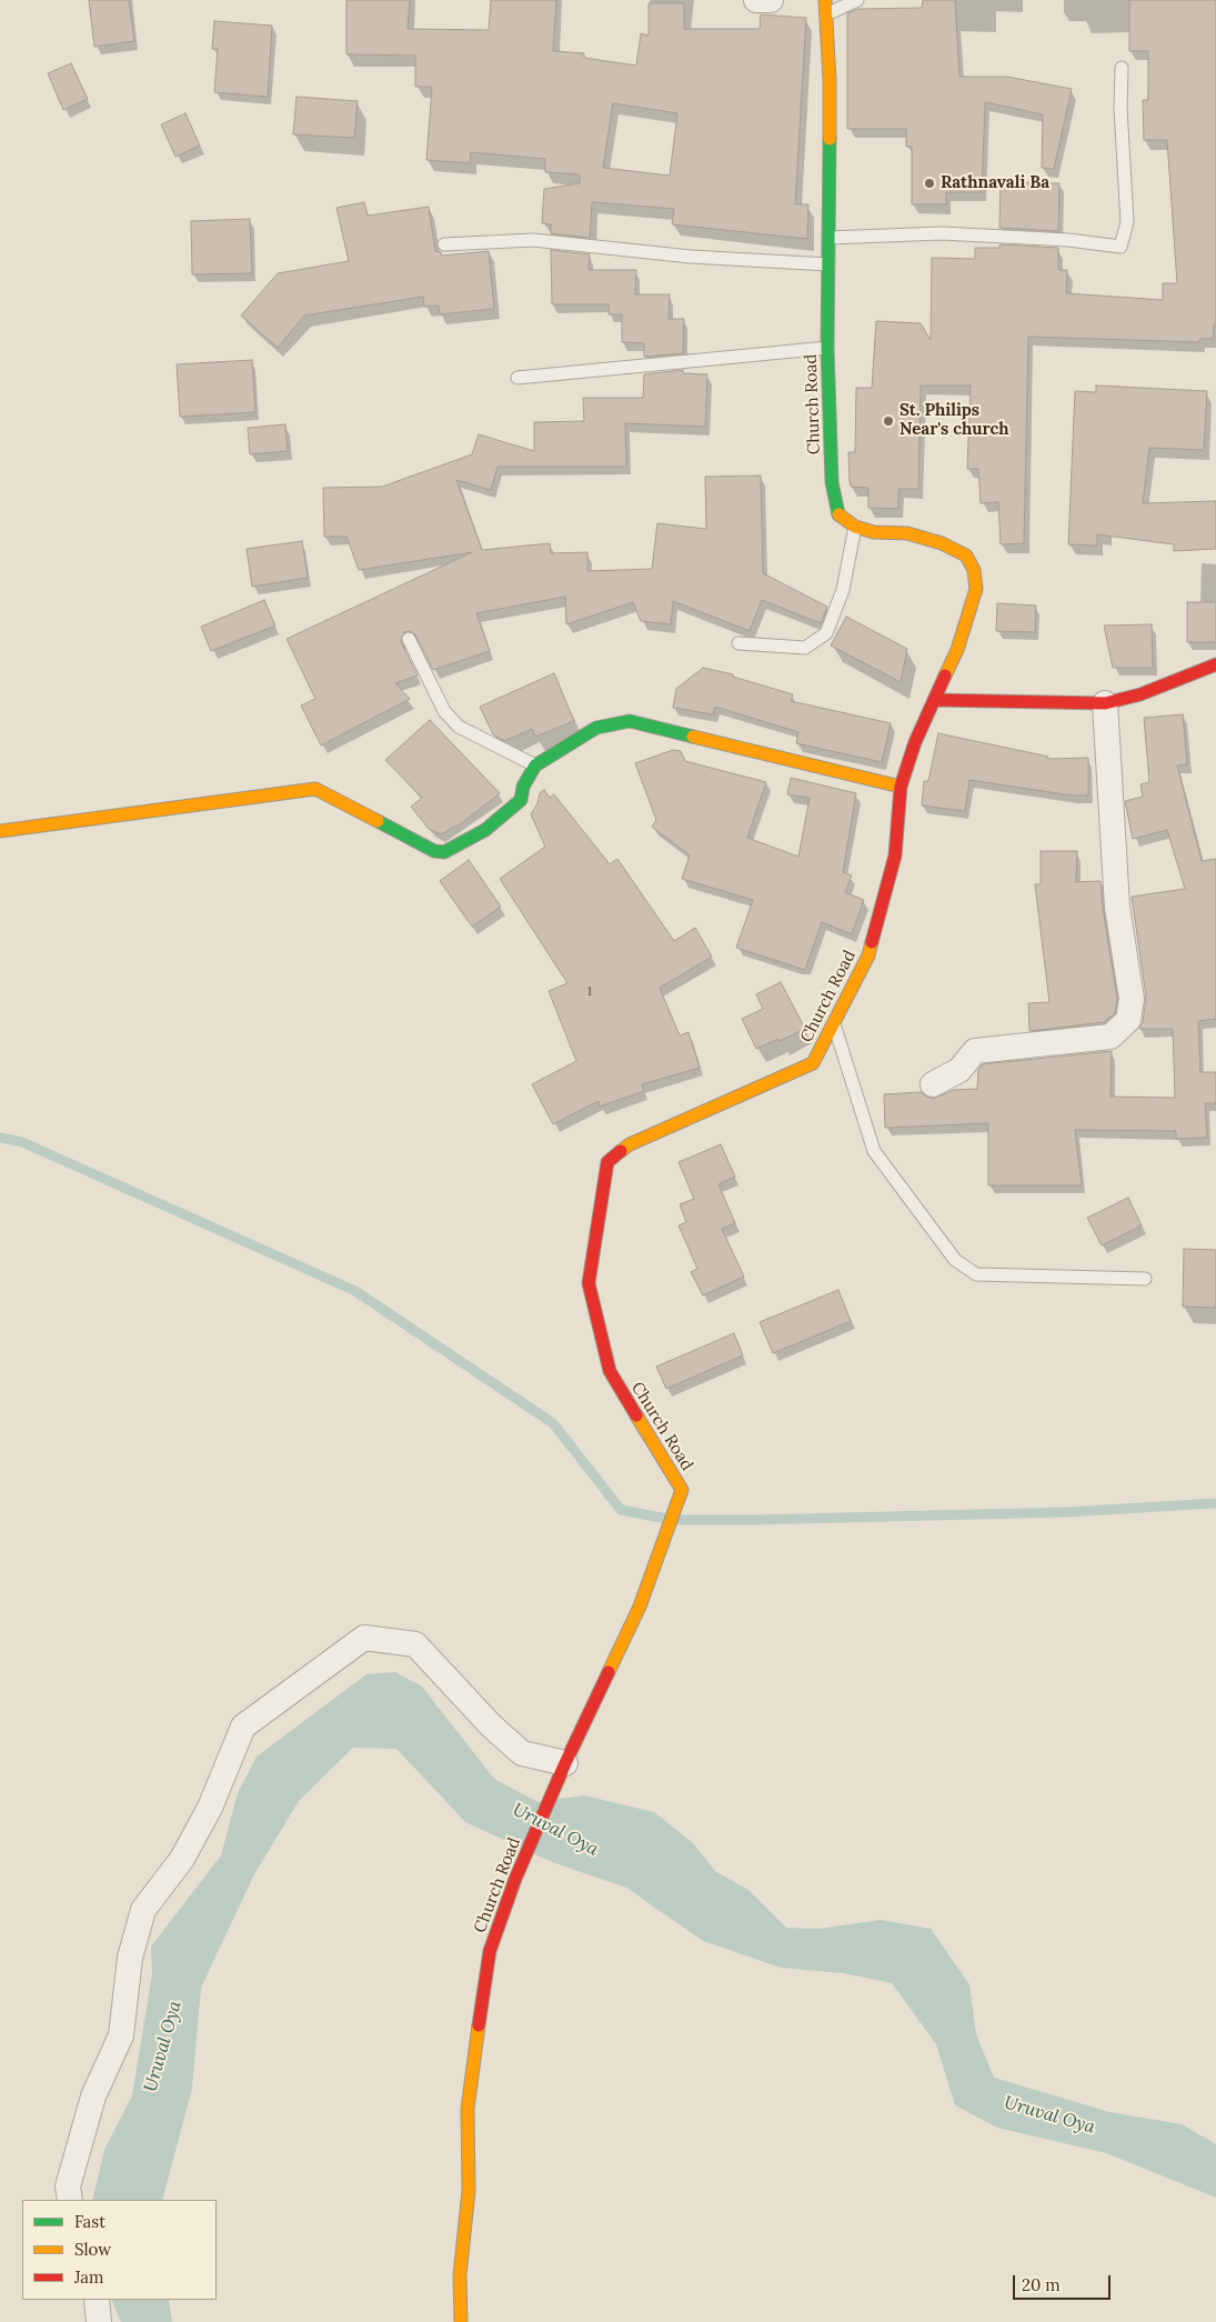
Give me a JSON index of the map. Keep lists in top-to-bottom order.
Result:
{
  "streets": {
    "street": ["Church Road"]
  },
  "water": ["Uruval Oya"],
  "places": ["Rathnavali Ba", "St. Philips Near's church"],
  "house_numbers": ["1"],
  "legend": ["Fast", "Slow", "Jam"],
  "scale_bar": "20 m"
}
